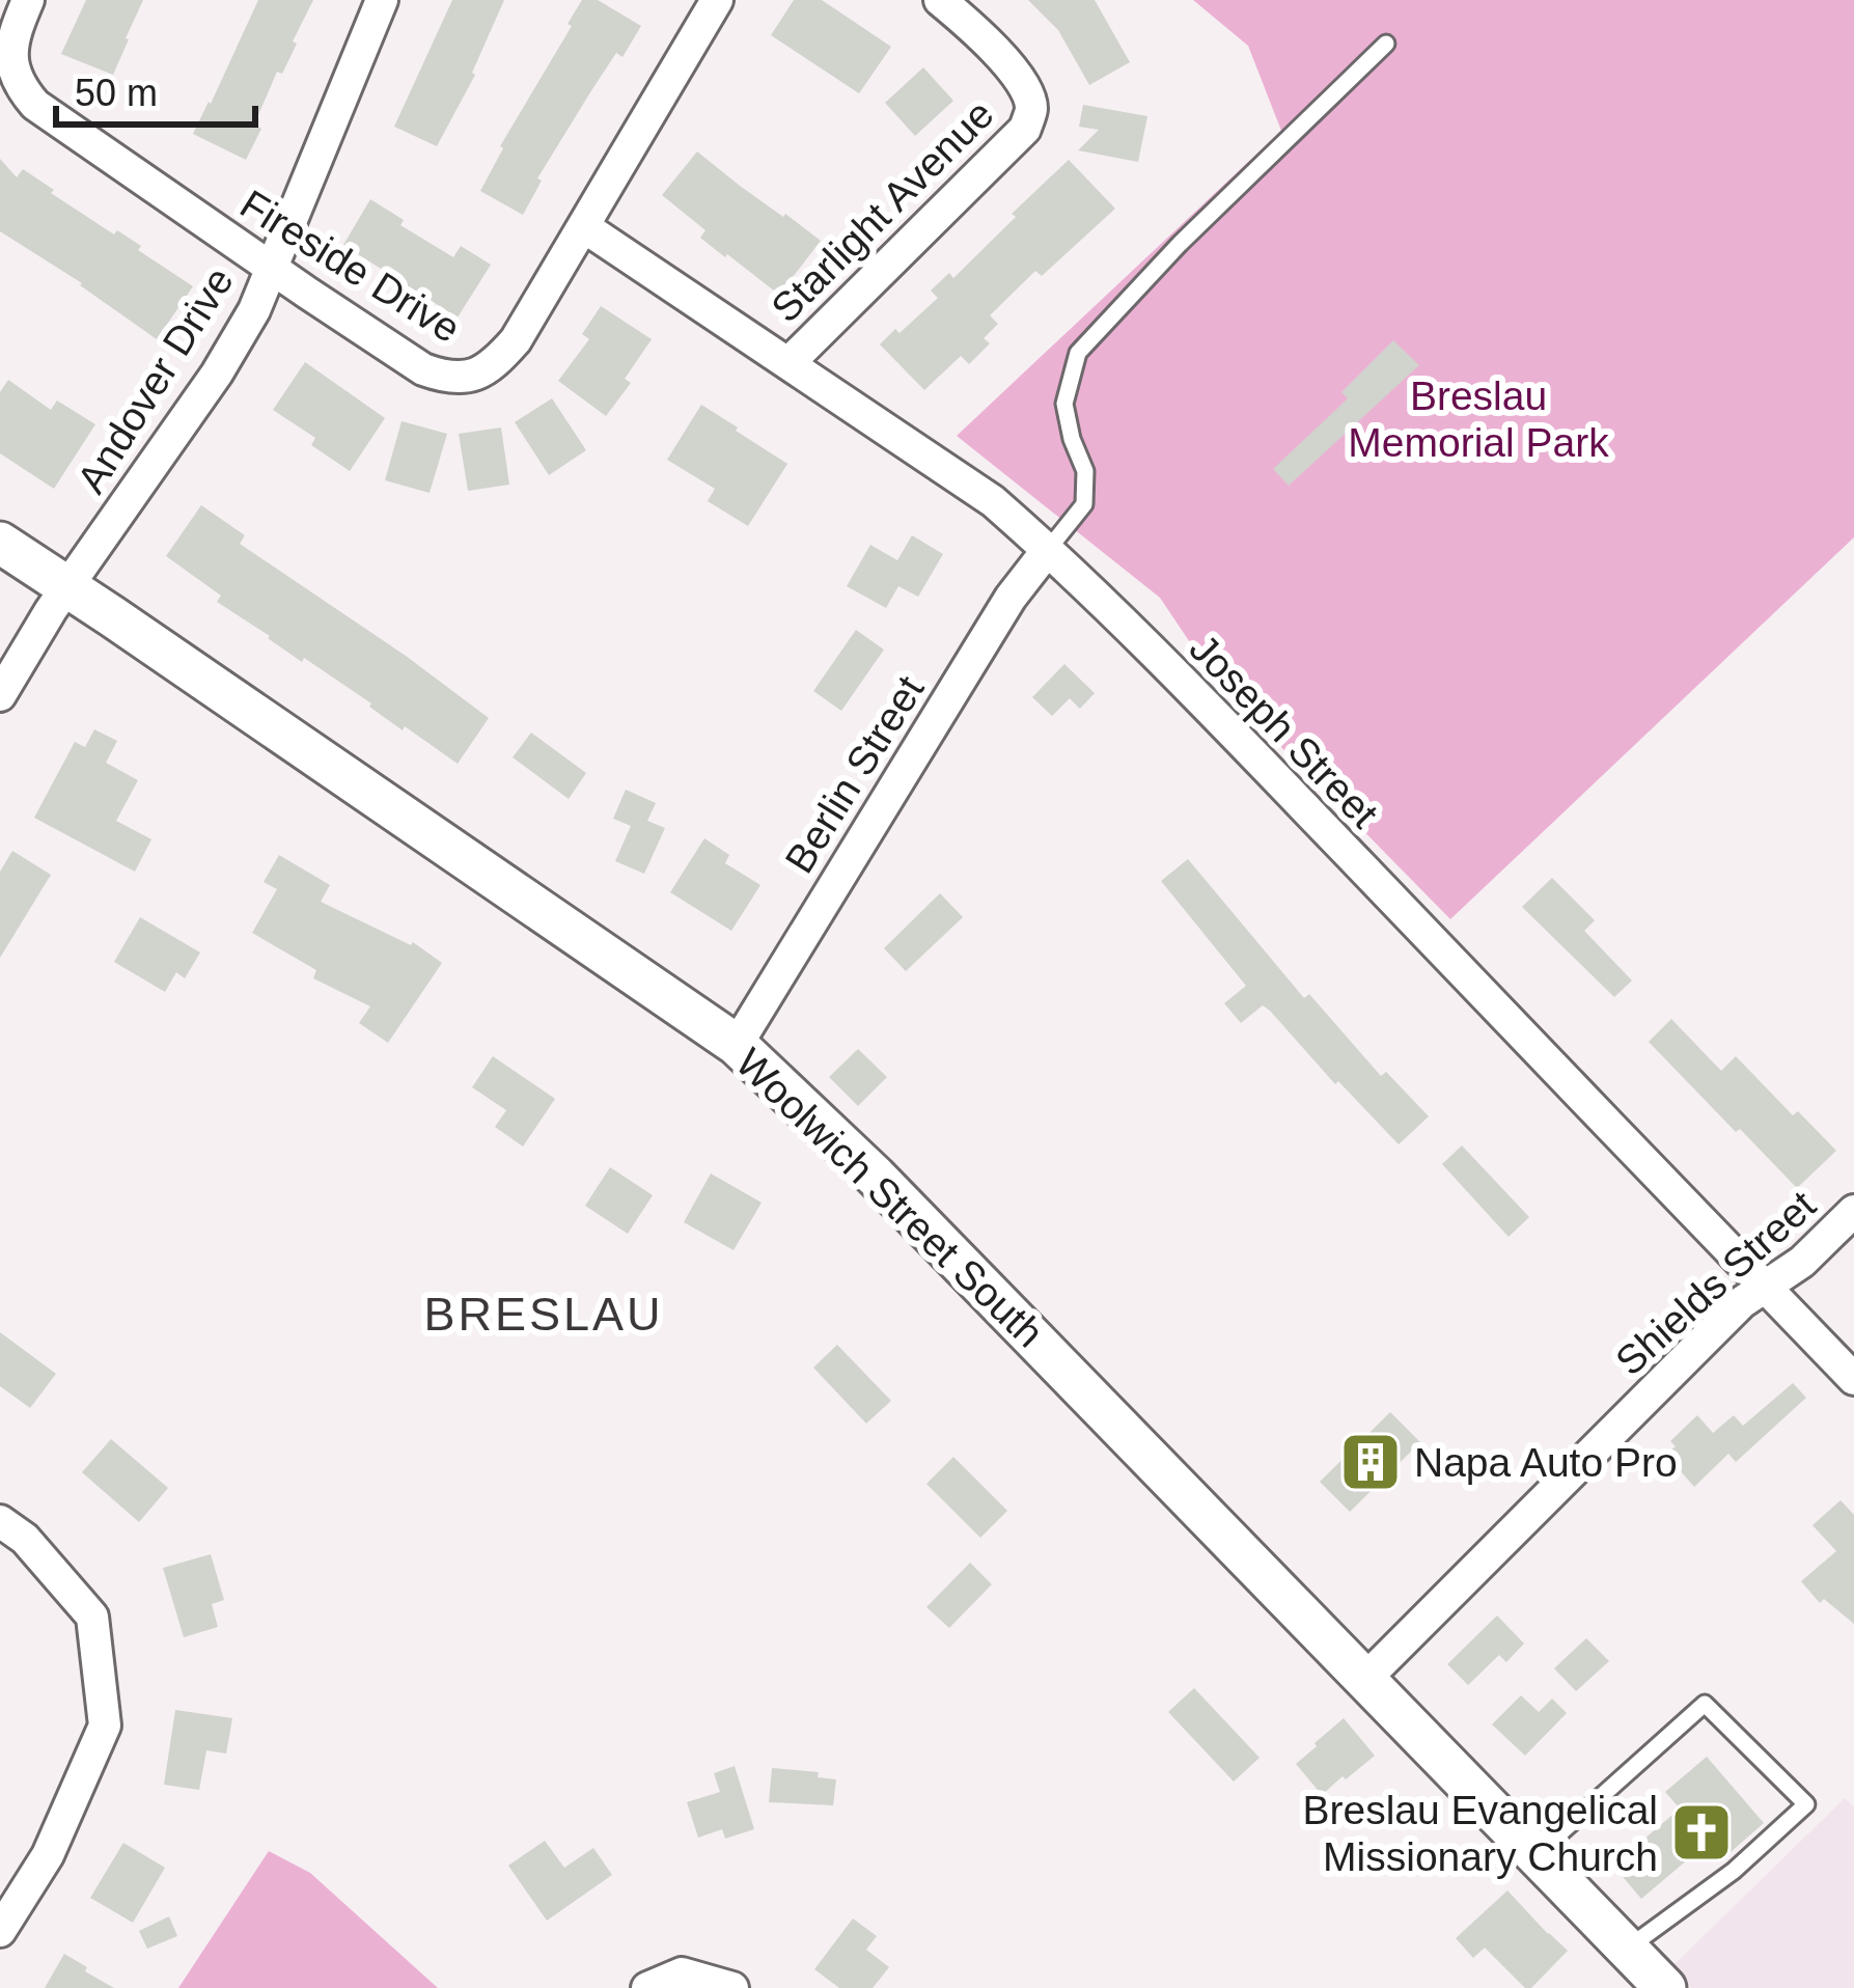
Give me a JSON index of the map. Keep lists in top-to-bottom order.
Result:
{
  "streets": {
    "street": [
      "Starlight Avenue",
      "Fireside Drive",
      "Andover Drive",
      "Joseph Street",
      "Berlin Street",
      "Woolwich Street South",
      "Shields Street"
    ]
  },
  "crossings": [
    ["Starlight Avenue", "Joseph Street"],
    ["Fireside Drive", "Andover Drive"],
    ["Fireside Drive", "Joseph Street"],
    ["Andover Drive", "Woolwich Street South"],
    ["Joseph Street", "Berlin Street"],
    ["Joseph Street", "Shields Street"],
    ["Berlin Street", "Woolwich Street South"],
    ["Woolwich Street South", "Shields Street"]
  ],
  "districts": ["BRESLAU"],
  "parks": ["Breslau Memorial Park"],
  "places": {
    "building": ["Napa Auto Pro"],
    "church": ["Breslau Evangelical Missionary Church"]
  },
  "scale_bar": "50 m"
}
